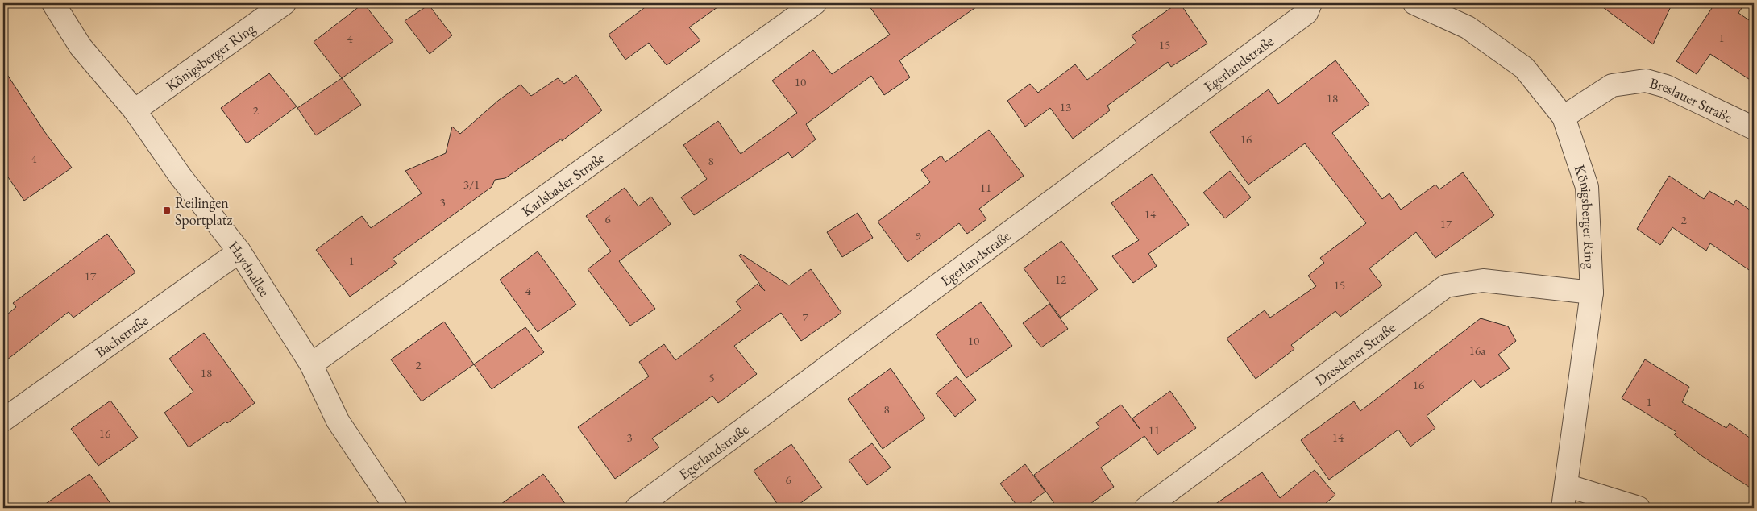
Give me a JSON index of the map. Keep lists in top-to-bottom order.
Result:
{
  "streets": {
    "street": [
      "Königsberger Ring",
      "Egerlandstraße",
      "Breslauer Straße",
      "Karlsbader Straße",
      "Haydnallee",
      "Bachstraße",
      "Dresdener Straße"
    ]
  },
  "crossings": [
    ["Königsberger Ring", "Breslauer Straße"],
    ["Königsberger Ring", "Haydnallee"],
    ["Königsberger Ring", "Dresdener Straße"],
    ["Karlsbader Straße", "Haydnallee"],
    ["Haydnallee", "Bachstraße"]
  ],
  "places": {
    "transit": ["Reilingen Sportplatz"]
  },
  "house_numbers": [
    "1",
    "4",
    "15",
    "10",
    "18",
    "13",
    "2",
    "16",
    "4",
    "8",
    "3/1",
    "11",
    "3",
    "14",
    "6",
    "2",
    "17",
    "9",
    "1",
    "17",
    "12",
    "15",
    "4",
    "7",
    "10",
    "16a",
    "2",
    "18",
    "5",
    "16",
    "1",
    "8",
    "11",
    "16",
    "3",
    "14",
    "6"
  ]
}
